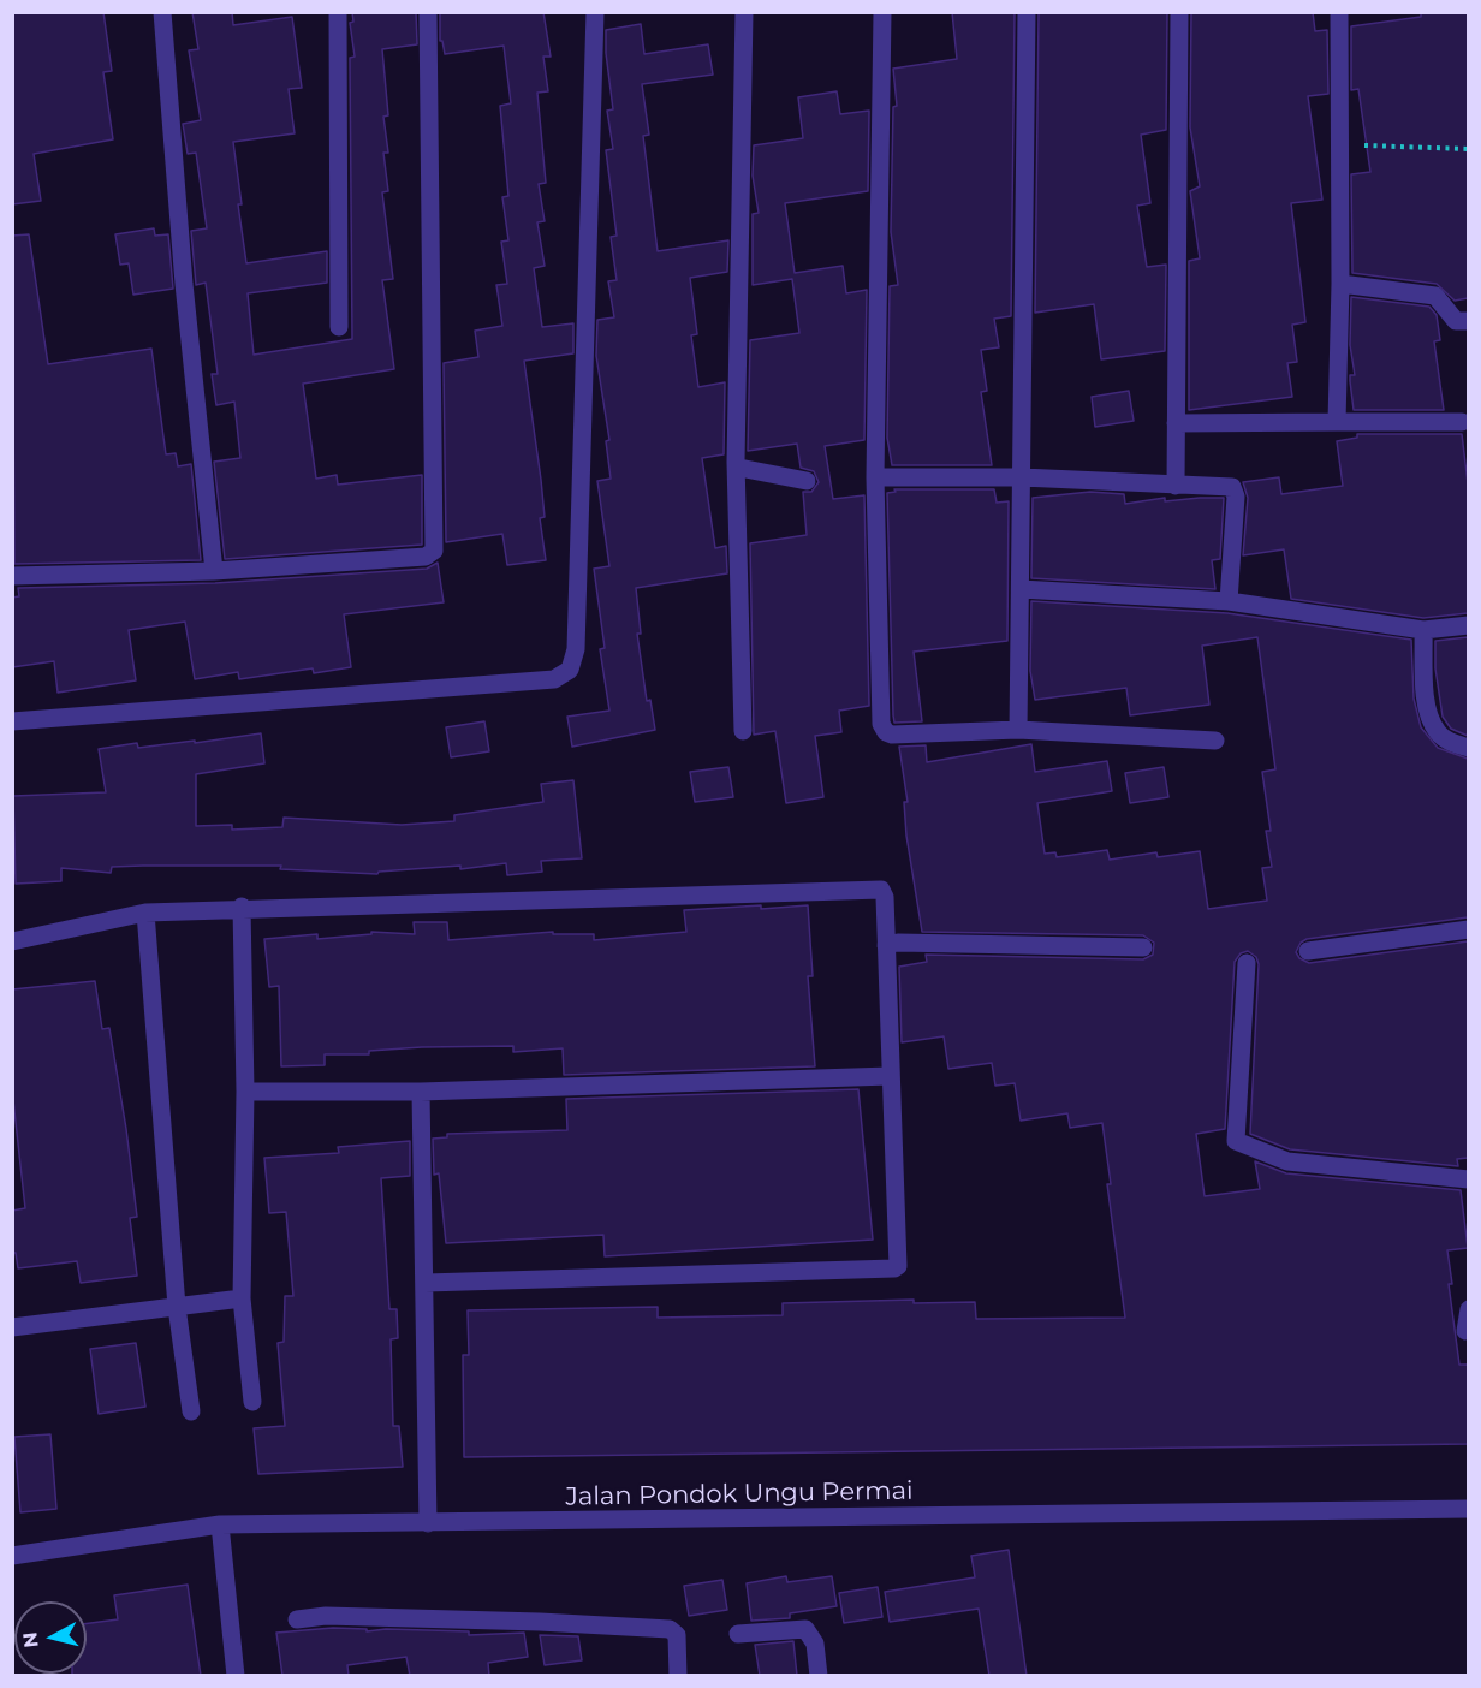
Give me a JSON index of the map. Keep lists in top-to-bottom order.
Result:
{
  "streets": {
    "street": ["Jalan Pondok Ungu Permai"]
  },
  "north": "left"
}
